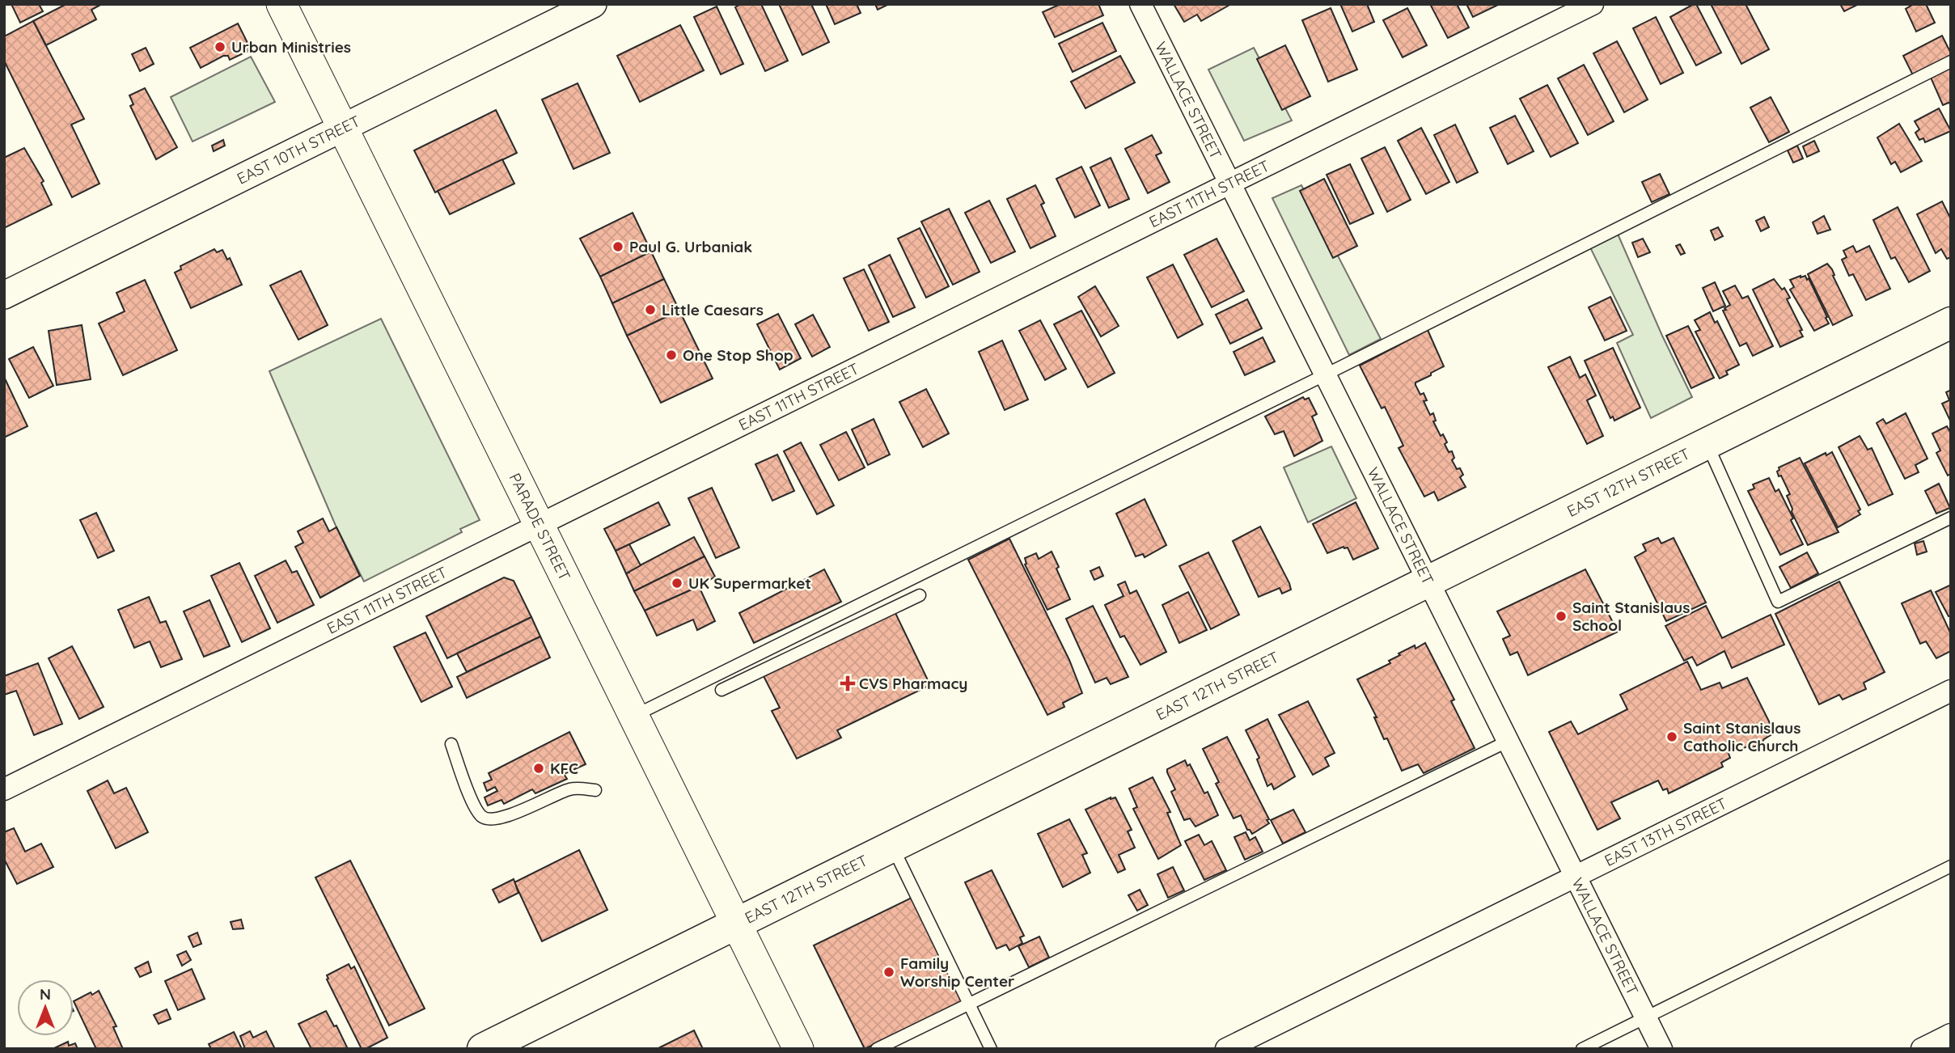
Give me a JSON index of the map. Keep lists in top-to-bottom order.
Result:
{
  "streets": {
    "main road": ["EAST 12TH STREET", "PARADE STREET"],
    "street": [
      "WALLACE STREET",
      "EAST 10TH STREET",
      "EAST 11TH STREET",
      "EAST 13TH STREET"
    ]
  },
  "crossings": [
    ["WALLACE STREET", "EAST 11TH STREET"],
    ["WALLACE STREET", "EAST 12TH STREET"],
    ["WALLACE STREET", "EAST 13TH STREET"],
    ["EAST 10TH STREET", "PARADE STREET"],
    ["EAST 11TH STREET", "PARADE STREET"],
    ["EAST 12TH STREET", "PARADE STREET"]
  ],
  "places": {
    "other": [
      "Urban Ministries",
      "Paul G. Urbaniak",
      "Little Caesars",
      "One Stop Shop",
      "UK Supermarket",
      "Saint Stanislaus School",
      "Saint Stanislaus Catholic Church",
      "KFC",
      "Family Worship Center"
    ],
    "health": ["CVS Pharmacy"]
  },
  "north": "top"
}
